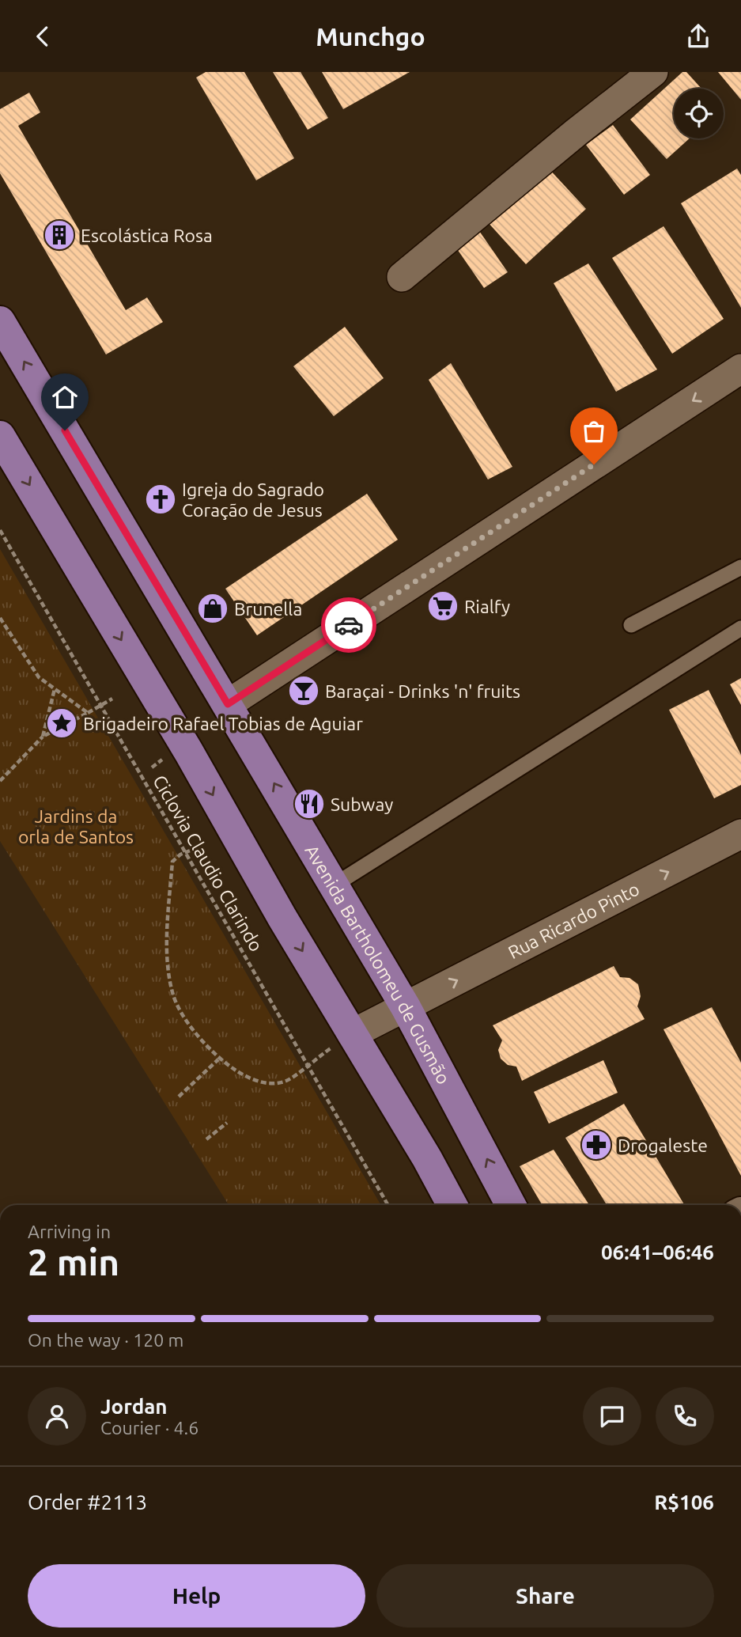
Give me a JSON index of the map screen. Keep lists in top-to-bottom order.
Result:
{
  "streets": {
    "main road": ["Avenida Bartholomeu de Gusmão"],
    "street": ["Rua Ricardo Pinto"],
    "path": ["Ciclovia Claudio Clarindo"]
  },
  "crossings": [
    ["Rua Ricardo Pinto", "Avenida Bartholomeu de Gusmão"]
  ],
  "one_way": ["Rua Ricardo Pinto"],
  "parks": ["Jardins da orla de Santos"],
  "places": {
    "building": ["Escolástica Rosa"],
    "church": ["Igreja do Sagrado Coração de Jesus"],
    "supermarket": ["Rialfy"],
    "shop": ["Brunella"],
    "bar": ["Baraçai - Drinks 'n' fruits"],
    "place": ["Brigadeiro Rafael Tobias de Aguiar"],
    "restaurant": ["Subway"],
    "pharmacy": ["Drogaleste"]
  },
  "page": {
    "header": "Munchgo",
    "heading": ["2 min", "Arriving in", "06:41–06:46"],
    "panel": [
      "Jordan",
      "Courier · 4.6",
      "Order #2113",
      "R$106"
    ],
    "bar": "On the way · 120 m",
    "buttons": ["Help", "Share"]
  }
}
